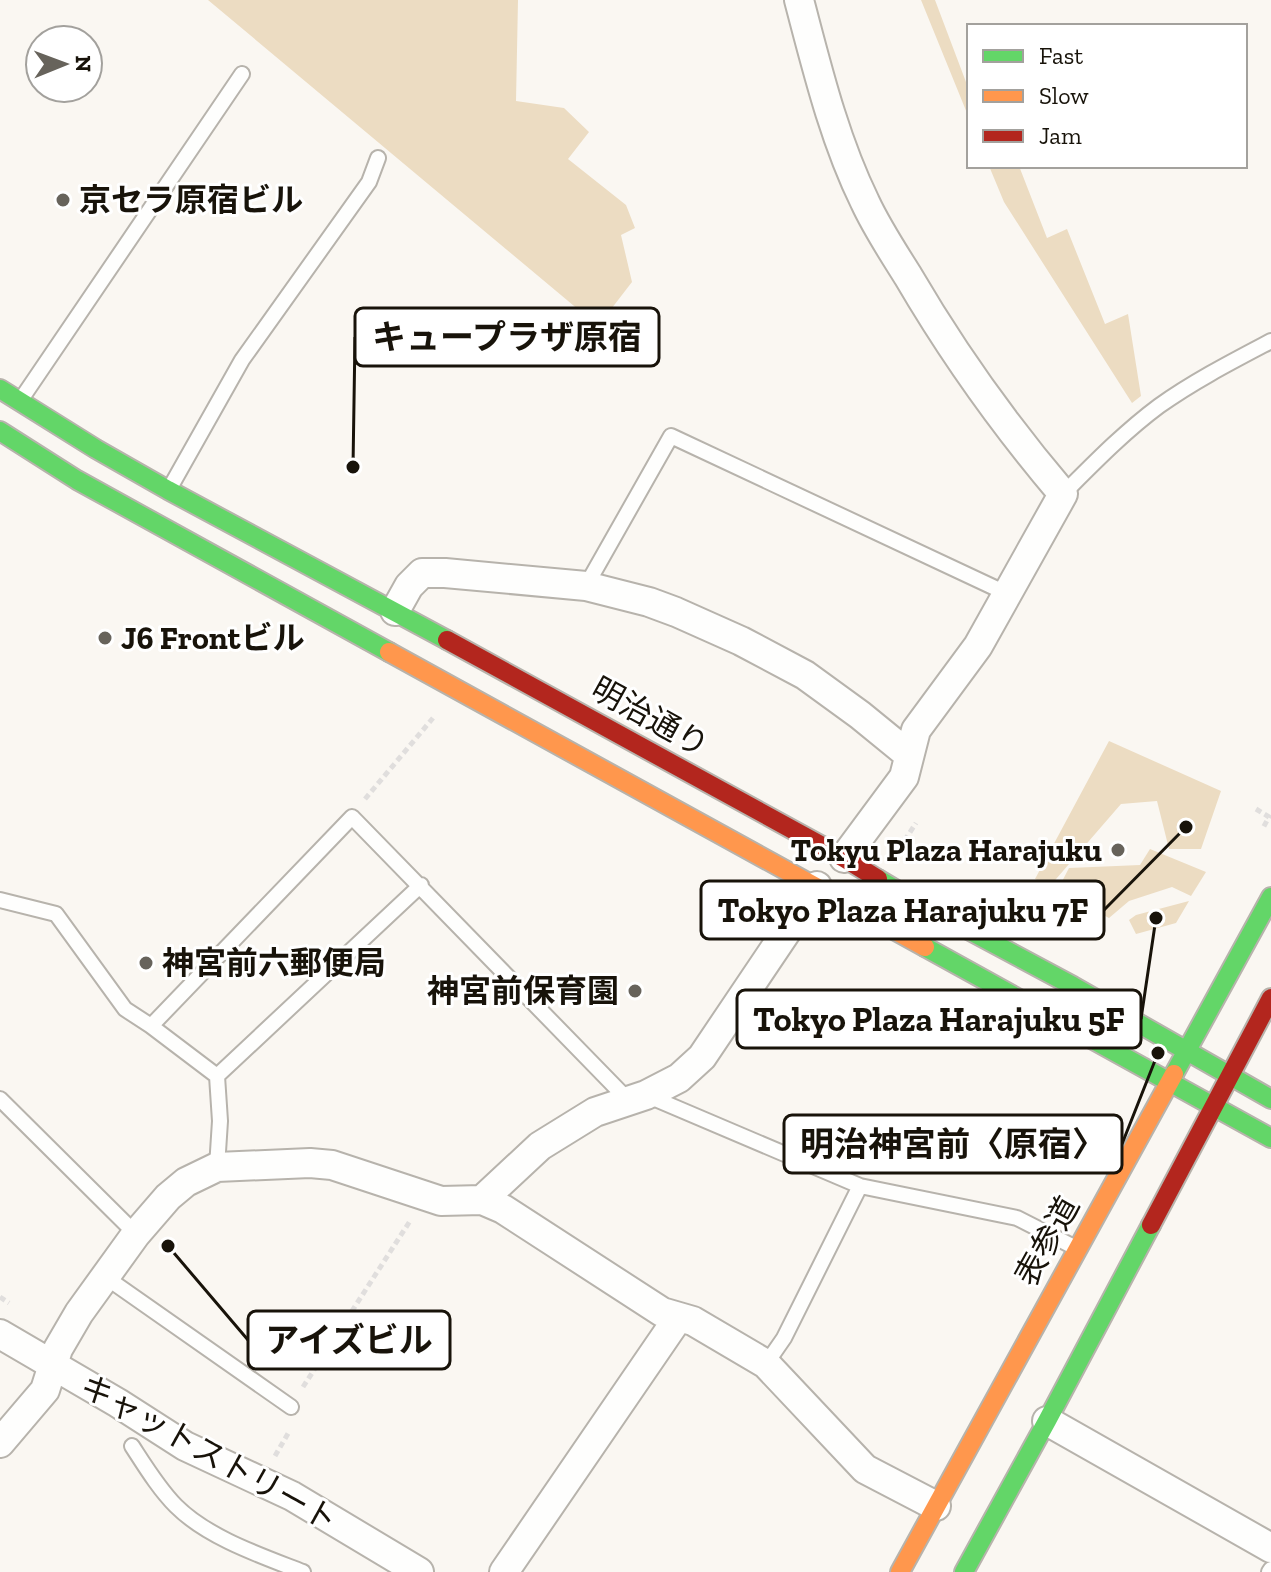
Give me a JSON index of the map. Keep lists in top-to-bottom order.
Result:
{
  "streets": {
    "main road": ["明治通り", "表参道"],
    "street": ["キャットストリート"]
  },
  "crossings": [
    ["明治通り", "表参道"]
  ],
  "places": [
    "京セラ原宿ビル",
    "キュープラザ原宿",
    "J6 Frontビル",
    "Tokyo Plaza Harajuku 7F",
    "Tokyu Plaza Harajuku",
    "Tokyo Plaza Harajuku 5F",
    "神宮前六郵便局",
    "神宮前保育園",
    "明治神宮前〈原宿〉",
    "アイズビル"
  ],
  "legend": ["Fast", "Slow", "Jam"],
  "north": "right"
}
